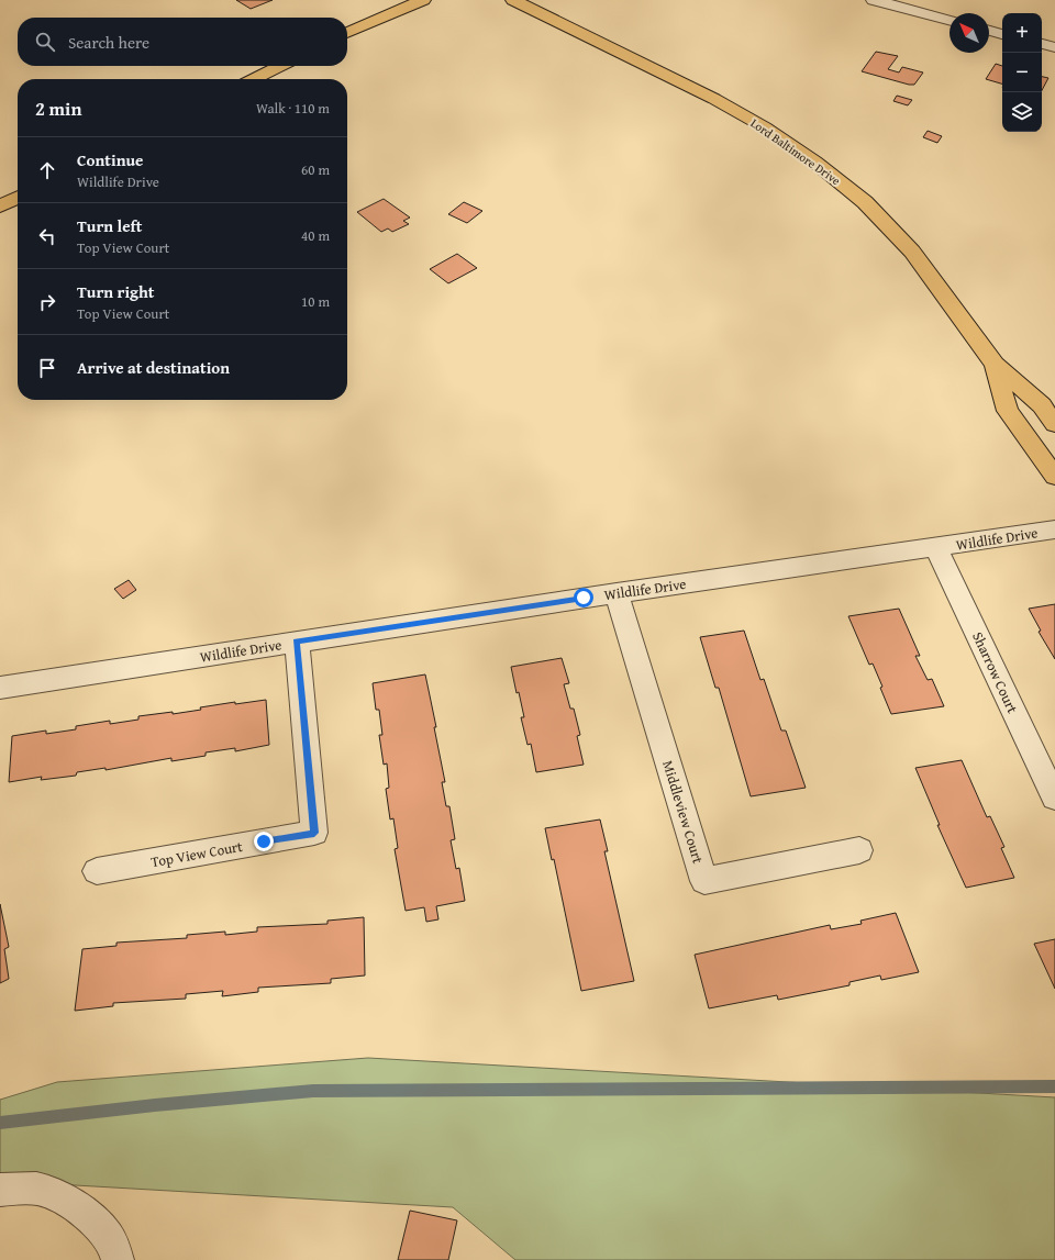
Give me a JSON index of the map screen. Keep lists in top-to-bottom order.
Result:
{
  "streets": {
    "main road": ["Lord Baltimore Drive"],
    "street": [
      "Wildlife Drive",
      "Sharrow Court",
      "Middleview Court",
      "Top View Court"
    ]
  },
  "crossings": [
    ["Wildlife Drive", "Sharrow Court"],
    ["Wildlife Drive", "Middleview Court"],
    ["Wildlife Drive", "Top View Court"]
  ],
  "north": "top left",
  "page": {
    "map_buttons": ["+", "−"],
    "search": "Search here",
    "heading": ["2 min", "Walk · 110 m"],
    "list": [
      ["Continue", "Wildlife Drive", "60 m"],
      ["Turn left", "Top View Court", "40 m"],
      ["Turn right", "Top View Court", "10 m"],
      "Arrive at destination"
    ]
  }
}
